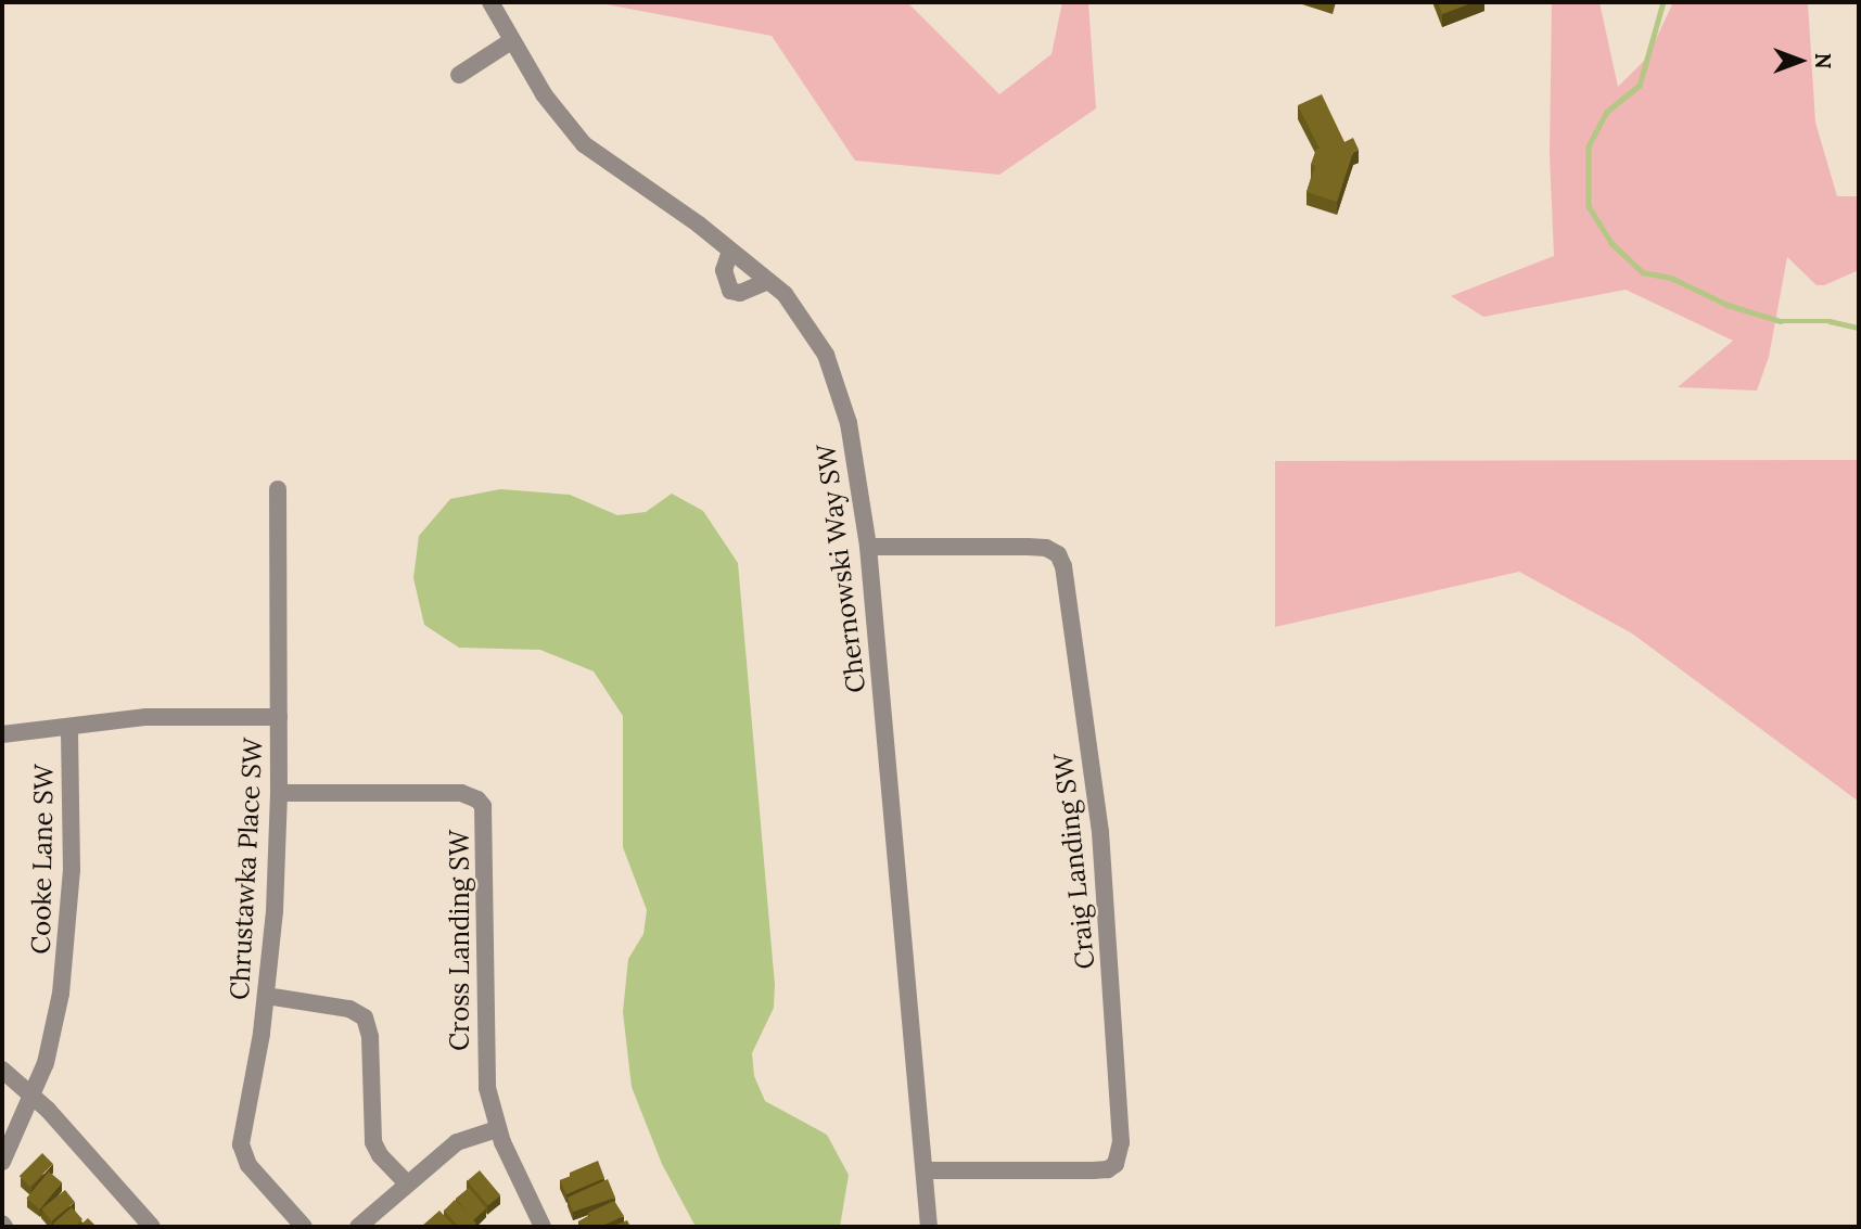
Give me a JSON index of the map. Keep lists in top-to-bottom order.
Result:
{
  "streets": {
    "street": [
      "Chernowski Way SW",
      "Cooke Lane SW",
      "Craig Landing SW",
      "Chrustawka Place SW",
      "Cross Landing SW"
    ]
  },
  "crossings": [
    ["Chernowski Way SW", "Craig Landing SW"],
    ["Chrustawka Place SW", "Cross Landing SW"]
  ],
  "north": "right"
}
